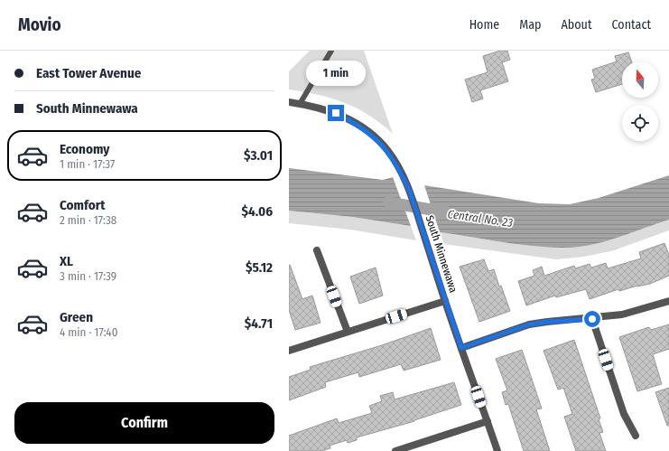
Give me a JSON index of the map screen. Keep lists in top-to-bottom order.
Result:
{
  "streets": {
    "street": ["South Minnewawa"]
  },
  "water": ["Central No. 23"],
  "north": "top",
  "page": {
    "header": "Movio",
    "nav": [
      "Home",
      "Map",
      "About",
      "Contact"
    ],
    "banner": ["East Tower Avenue", "South Minnewawa"],
    "bubble": "1 min",
    "list": [
      {
        "name": "Economy",
        "note": "1 min · 17:37",
        "value": "$3.01"
      },
      {
        "name": "Comfort",
        "note": "2 min · 17:38",
        "value": "$4.06"
      },
      {
        "name": "XL",
        "note": "3 min · 17:39",
        "value": "$5.12"
      },
      {
        "name": "Green",
        "note": "4 min · 17:40",
        "value": "$4.71"
      }
    ],
    "buttons": "Confirm"
  }
}
